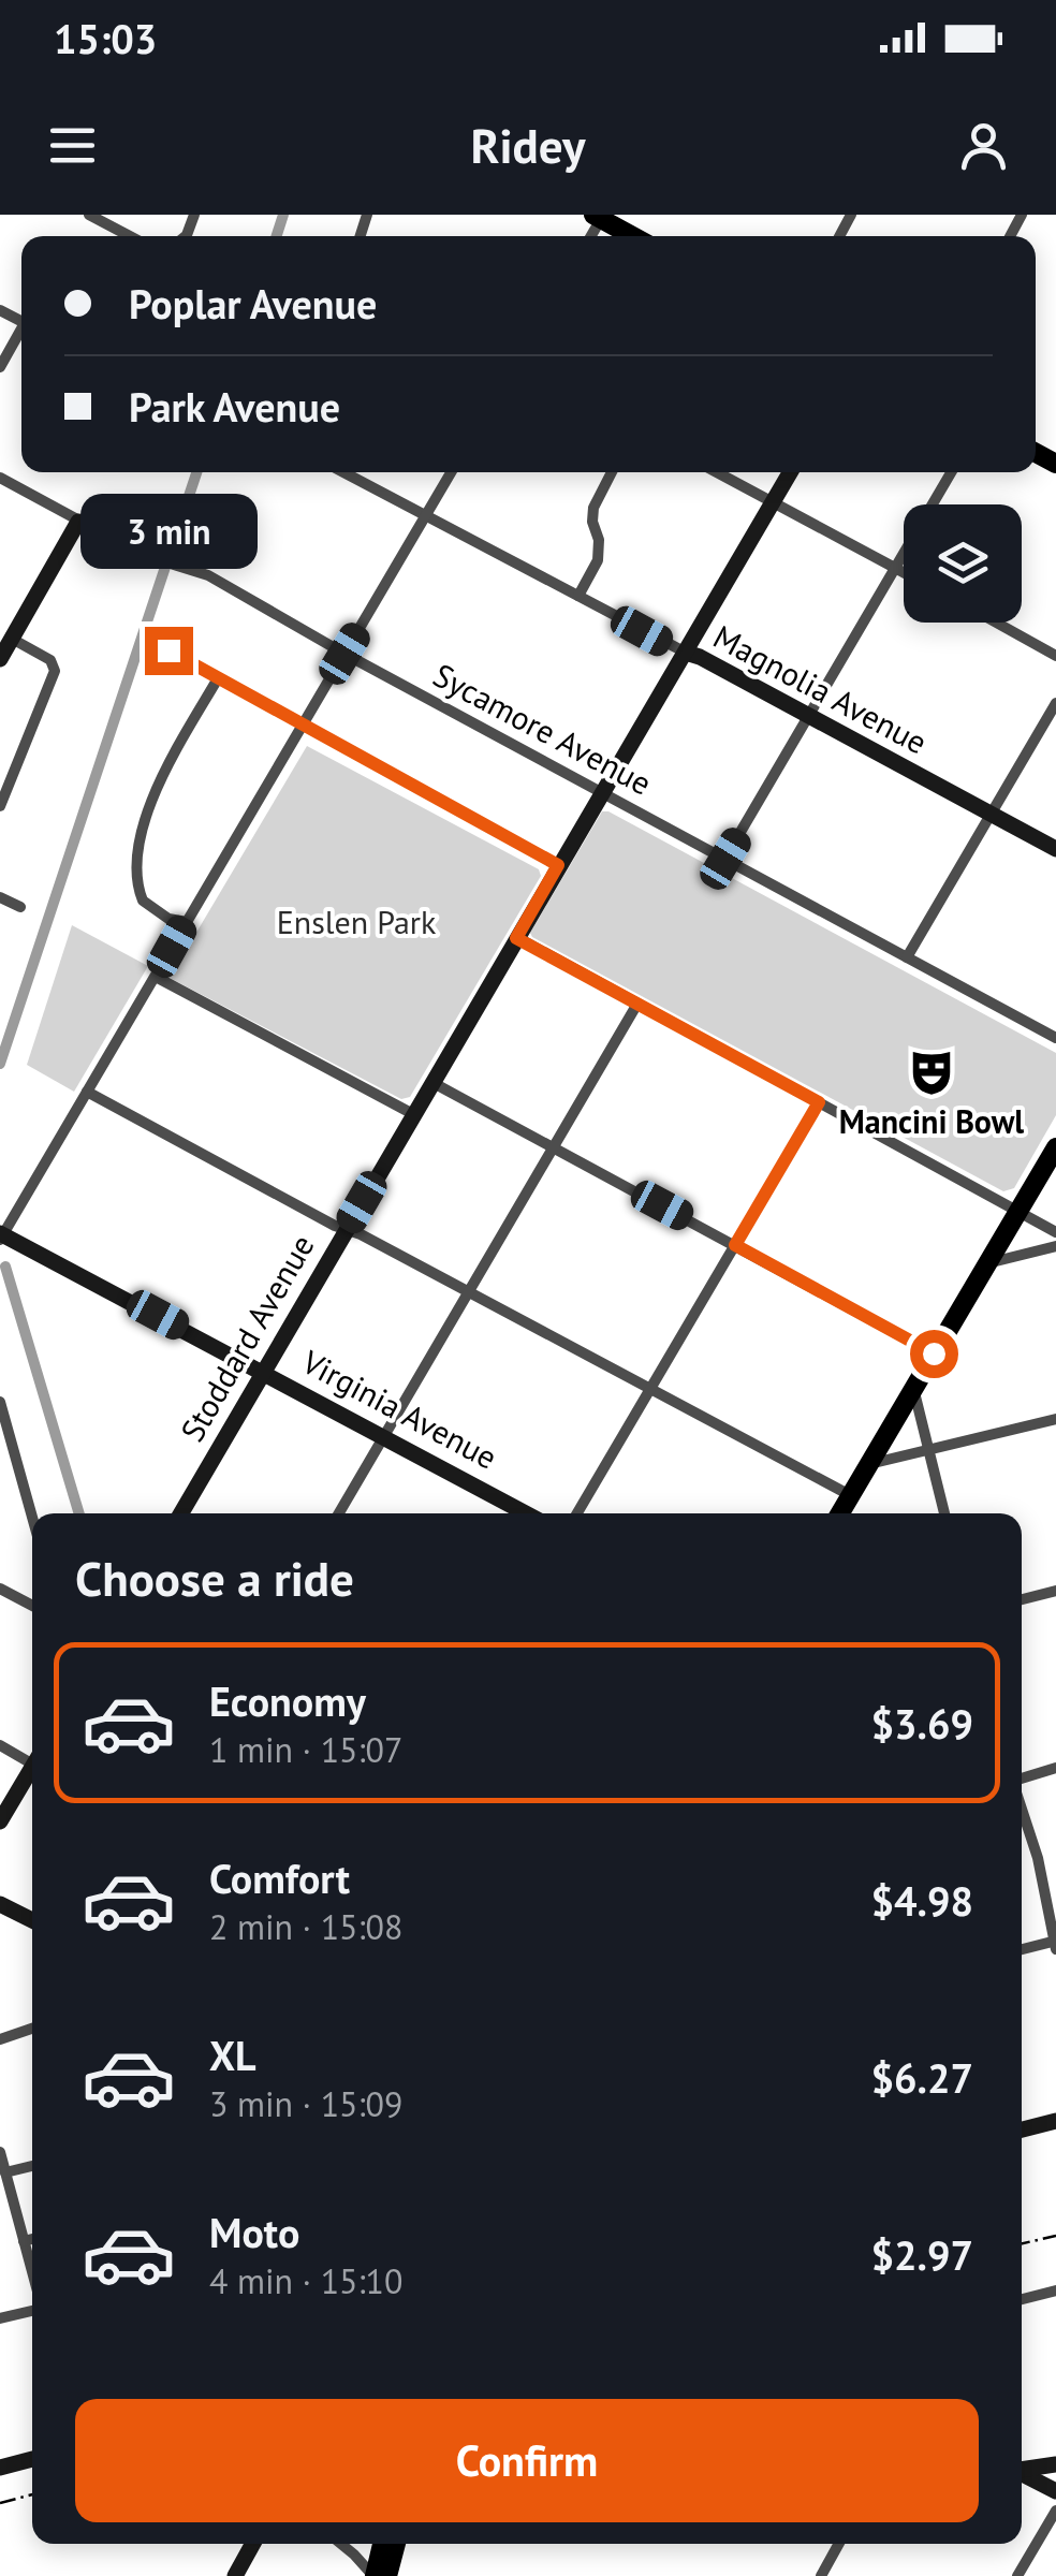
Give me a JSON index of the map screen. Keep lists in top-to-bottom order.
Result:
{
  "streets": {
    "street": [
      "Magnolia Avenue",
      "Sycamore Avenue",
      "Stoddard Avenue",
      "Virginia Avenue"
    ]
  },
  "crossings": [
    ["Magnolia Avenue", "Stoddard Avenue"],
    ["Sycamore Avenue", "Stoddard Avenue"],
    ["Stoddard Avenue", "Virginia Avenue"]
  ],
  "parks": ["Enslen Park"],
  "places": {
    "theatre": ["Mancini Bowl"]
  },
  "page": {
    "status": "15:03",
    "header": "Ridey",
    "banner": ["Poplar Avenue", "Park Avenue"],
    "bubble": "3 min",
    "heading": "Choose a ride",
    "list": [
      {
        "name": "Economy",
        "note": "1 min · 15:07",
        "value": "$3.69"
      },
      {
        "name": "Comfort",
        "note": "2 min · 15:08",
        "value": "$4.98"
      },
      {
        "name": "XL",
        "note": "3 min · 15:09",
        "value": "$6.27"
      },
      {
        "name": "Moto",
        "note": "4 min · 15:10",
        "value": "$2.97"
      }
    ],
    "buttons": "Confirm"
  }
}
